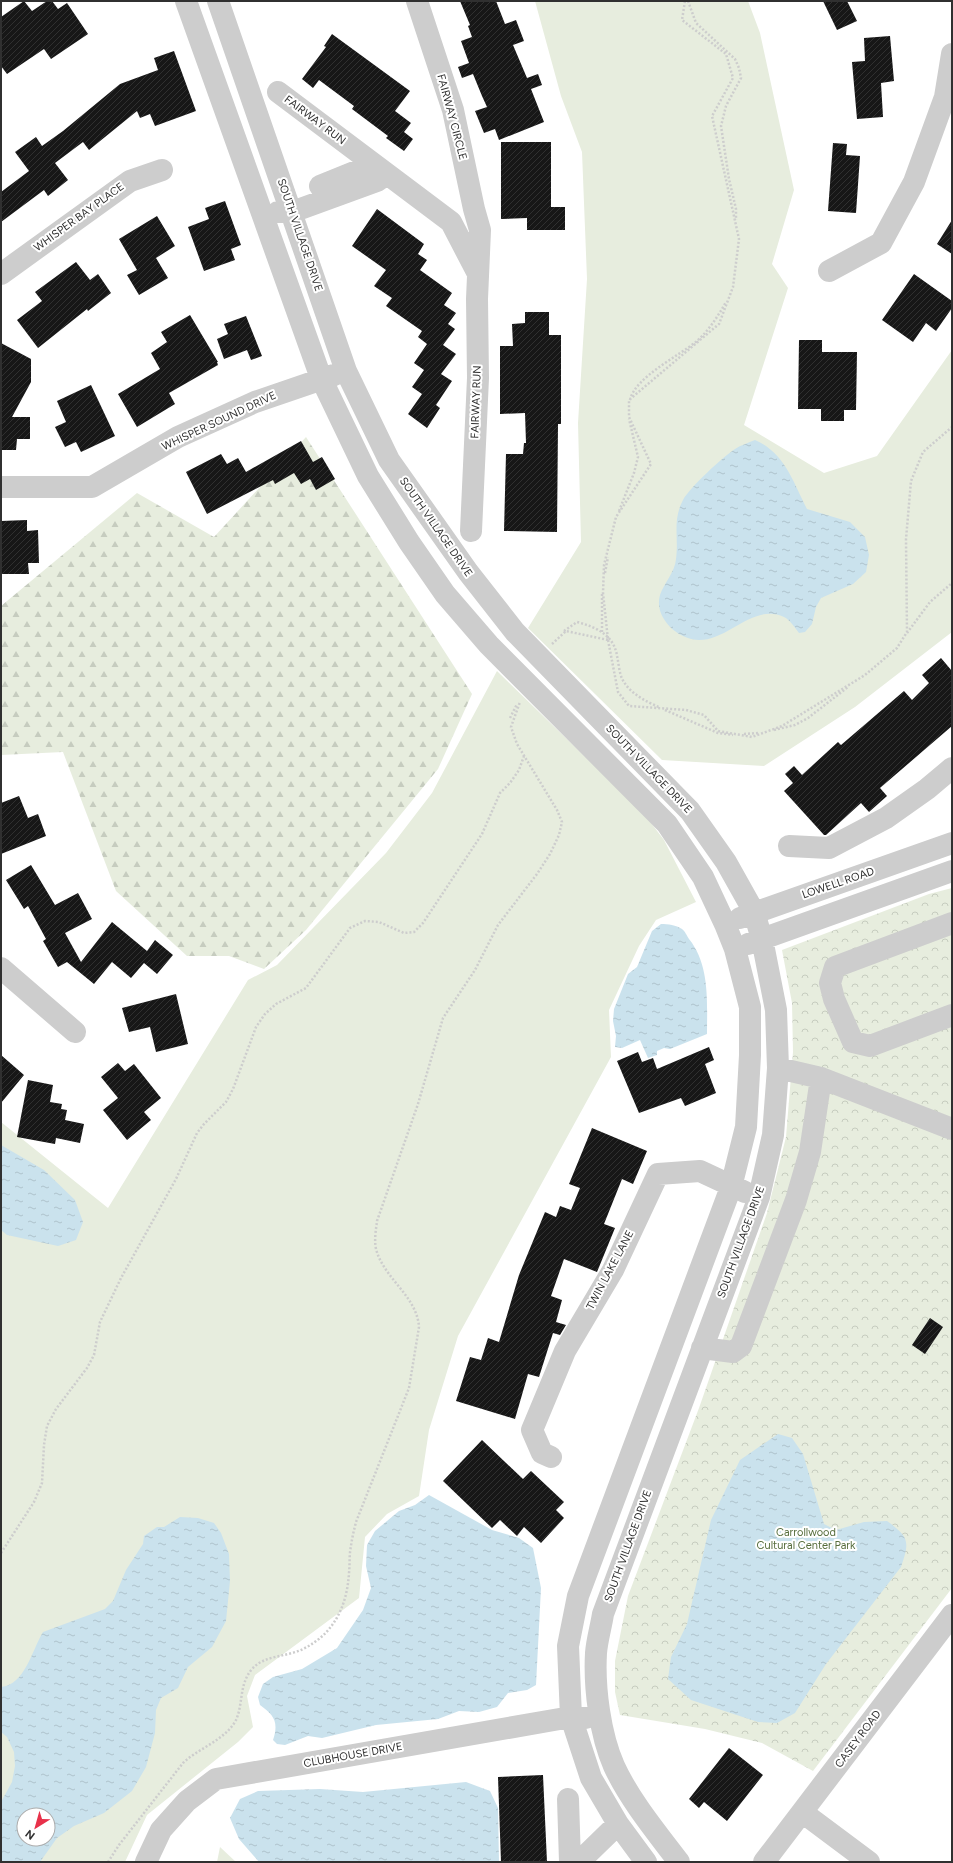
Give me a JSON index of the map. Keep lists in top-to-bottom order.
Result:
{
  "streets": {
    "street": [
      "FAIRWAY CIRCLE",
      "FAIRWAY RUN",
      "WHISPER BAY PLACE",
      "SOUTH VILLAGE DRIVE",
      "WHISPER SOUND DRIVE",
      "LOWELL ROAD",
      "TWIN LAKE LANE",
      "CASEY ROAD",
      "CLUBHOUSE DRIVE"
    ]
  },
  "crossings": [
    ["FAIRWAY CIRCLE", "FAIRWAY RUN"],
    ["SOUTH VILLAGE DRIVE", "WHISPER SOUND DRIVE"],
    ["SOUTH VILLAGE DRIVE", "LOWELL ROAD"],
    ["SOUTH VILLAGE DRIVE", "TWIN LAKE LANE"],
    ["SOUTH VILLAGE DRIVE", "CLUBHOUSE DRIVE"]
  ],
  "parks": ["Carrollwood Cultural Center Park"],
  "north": "bottom left"
}
